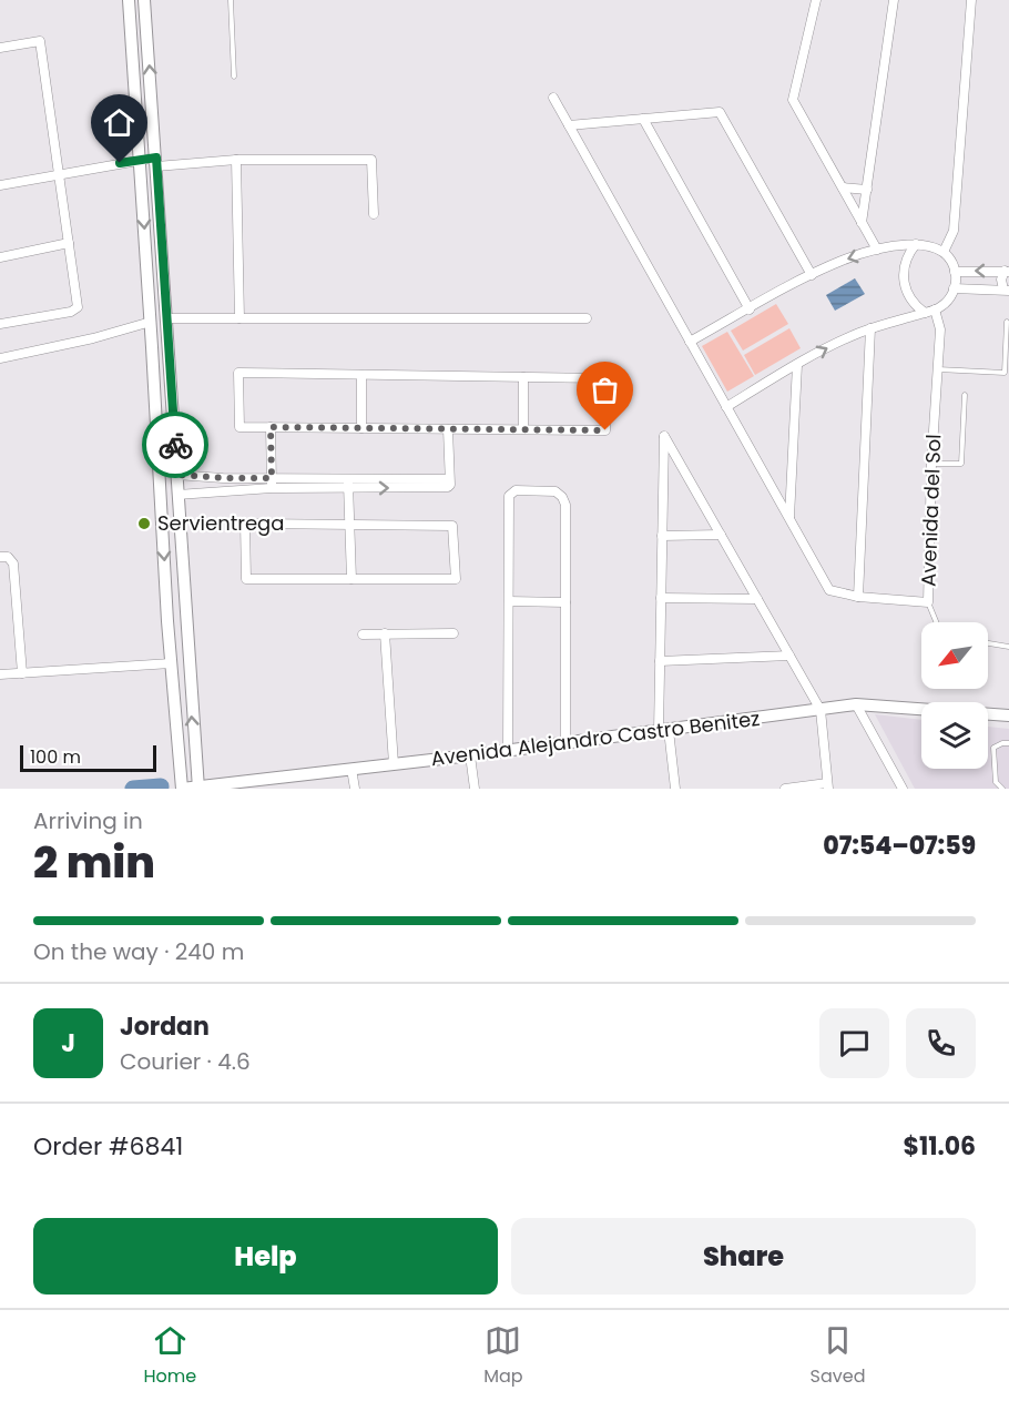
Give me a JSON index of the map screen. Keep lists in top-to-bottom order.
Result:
{
  "streets": {
    "main road": ["Avenida Alejandro Castro Benitez"],
    "street": ["Avenida del Sol"]
  },
  "places": ["Servientrega"],
  "scale_bar": "100 m",
  "north": "bottom left",
  "page": {
    "scale": "100 m",
    "heading": ["2 min", "Arriving in", "07:54–07:59"],
    "panel": [
      "Jordan",
      "Courier · 4.6",
      "Order #6841",
      "$11.06"
    ],
    "bar": "On the way · 240 m",
    "round": "J",
    "buttons": ["Help", "Share"],
    "tabs": ["Home", "Map", "Saved"]
  }
}
